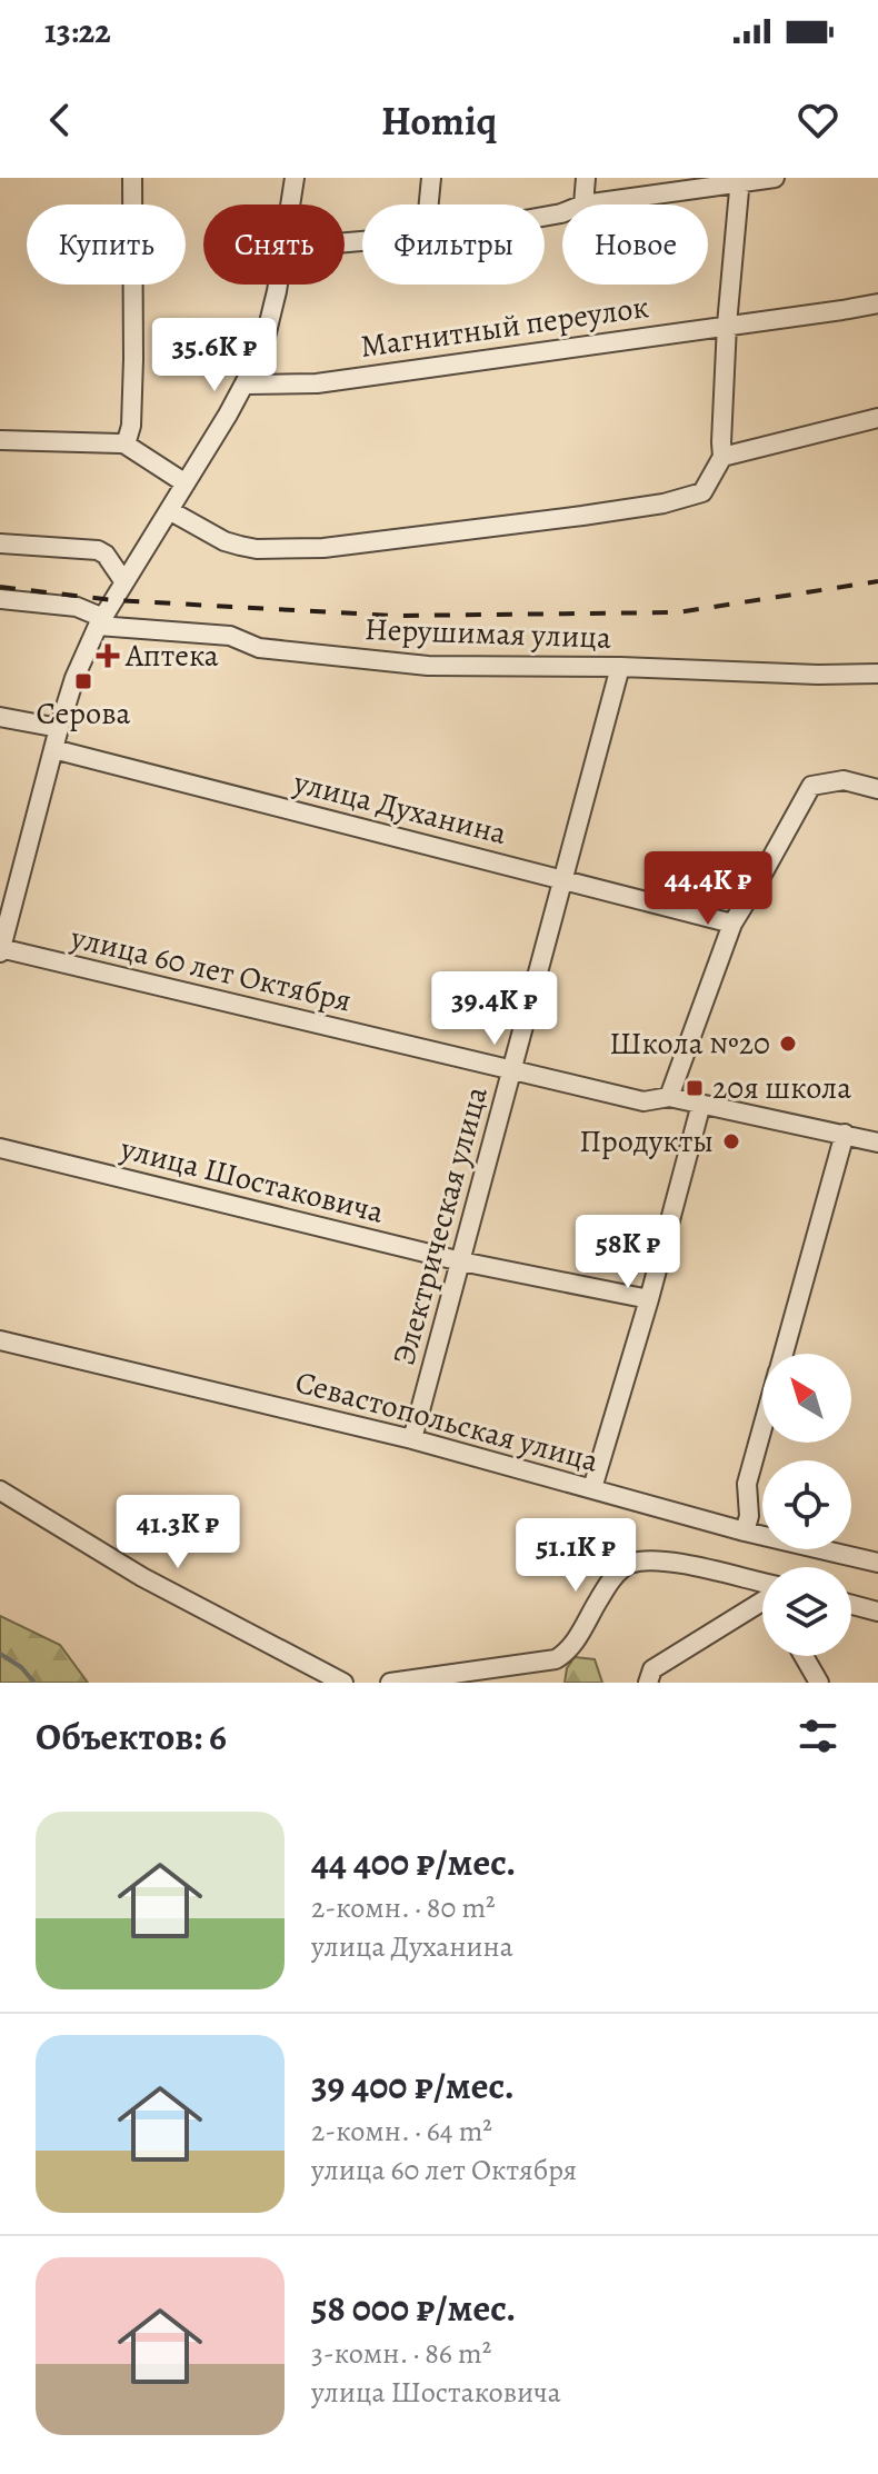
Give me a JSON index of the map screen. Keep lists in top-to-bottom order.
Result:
{
  "streets": {
    "street": [
      "Магнитный переулок",
      "Нерушимая улица",
      "улица Духанина",
      "улица 60 лет Октября",
      "улица Шостаковича",
      "Электрическая улица",
      "Севастопольская улица"
    ]
  },
  "crossings": [
    ["Нерушимая улица", "Электрическая улица"],
    ["улица Духанина", "Электрическая улица"],
    ["улица 60 лет Октября", "Электрическая улица"],
    ["улица Шостаковича", "Электрическая улица"],
    ["Электрическая улица", "Севастопольская улица"]
  ],
  "places": {
    "health": ["Аптека"],
    "transit": ["Серова", "20я школа"],
    "other": ["Школа №20", "Продукты"]
  },
  "north": "top left",
  "page": {
    "status": "13:22",
    "header": "Homiq",
    "chip": [
      "Купить",
      "Снять",
      "Фильтры",
      "Новое"
    ],
    "price": [
      "35.6K ₽",
      "44.4K ₽",
      "39.4K ₽",
      "58K ₽",
      "41.3K ₽",
      "51.1K ₽"
    ],
    "heading": "Объектов: 6",
    "list": [
      {
        "name": "44 400 ₽/мес.",
        "note": "2-комн. · 80 m² · улица Духанина"
      },
      {
        "name": "39 400 ₽/мес.",
        "note": "2-комн. · 64 m² · улица 60 лет Октября"
      },
      {
        "name": "58 000 ₽/мес.",
        "note": "3-комн. · 86 m² · улица Шостаковича"
      }
    ]
  }
}
